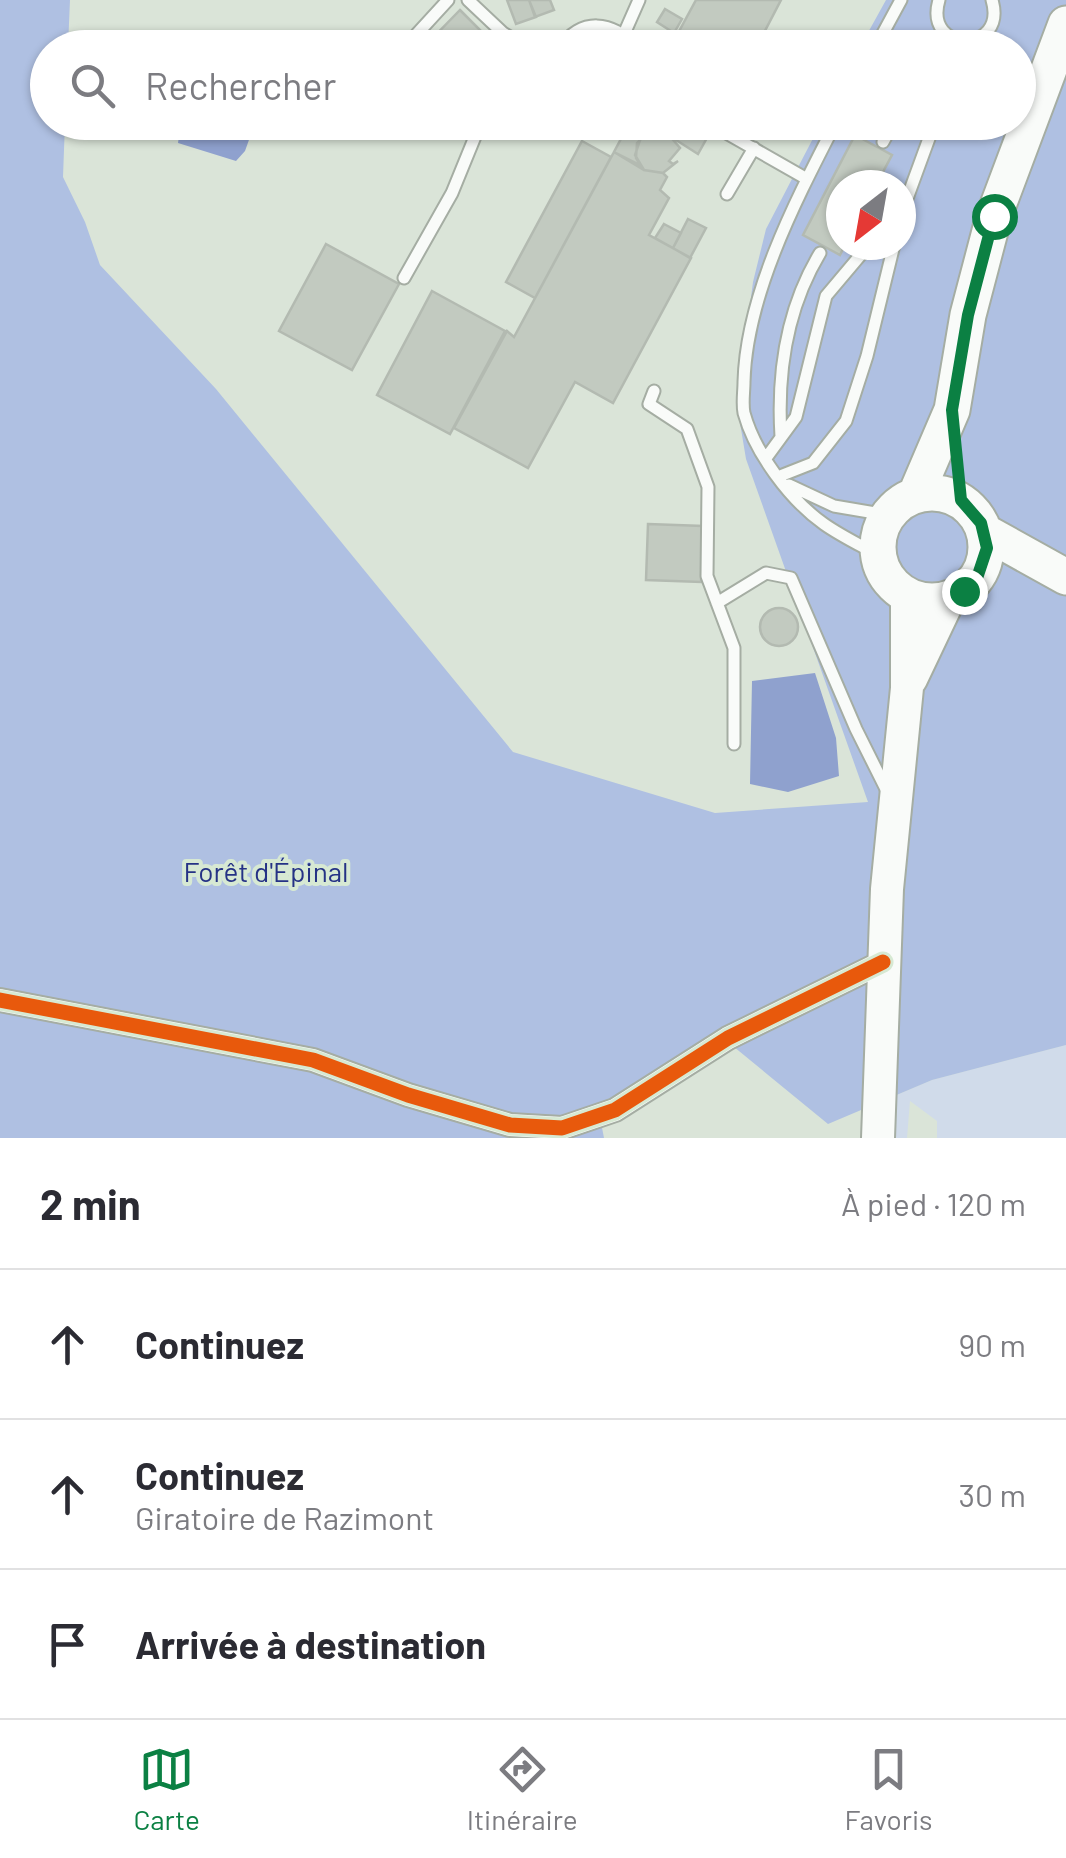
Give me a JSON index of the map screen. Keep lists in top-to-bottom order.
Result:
{
  "parks": ["Forêt d'Épinal"],
  "north": "bottom left",
  "page": {
    "search": "Rechercher",
    "heading": ["2 min", "À pied · 120 m"],
    "list": [
      ["Continuez", "90 m"],
      ["Continuez", "Giratoire de Razimont", "30 m"],
      "Arrivée à destination"
    ],
    "nav": ["Carte", "Itinéraire", "Favoris"]
  }
}
